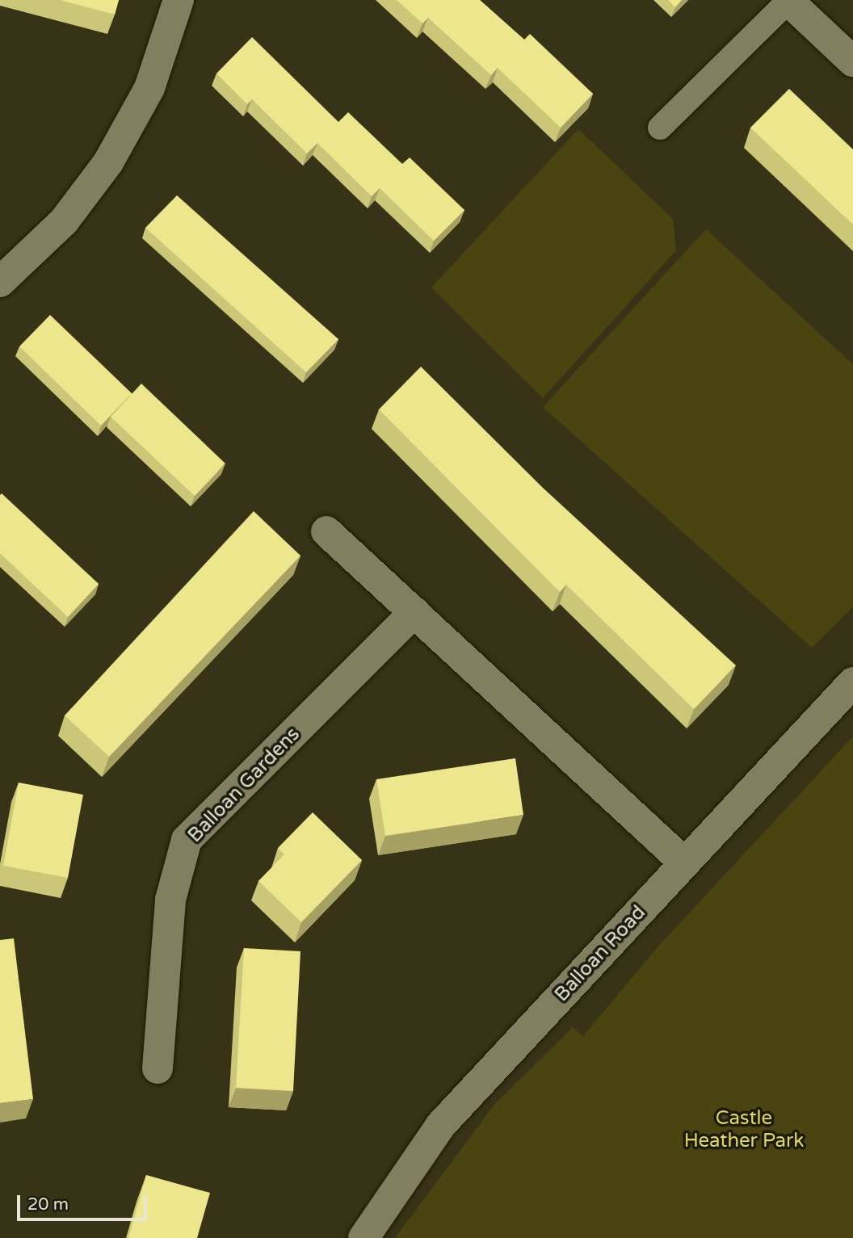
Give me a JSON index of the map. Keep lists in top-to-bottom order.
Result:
{
  "streets": {
    "street": ["Balloan Gardens", "Balloan Road"]
  },
  "parks": ["Castle Heather Park"],
  "scale_bar": "20 m"
}
